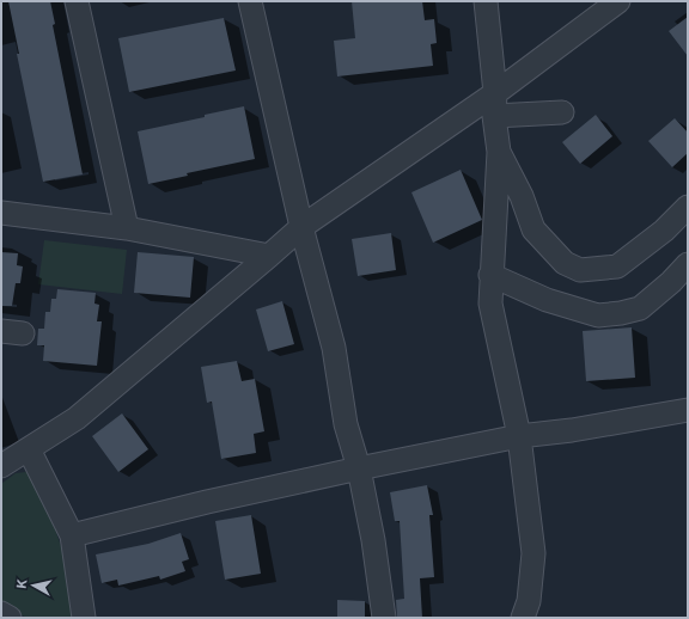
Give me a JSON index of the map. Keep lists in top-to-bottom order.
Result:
{
  "north": "left"
}
